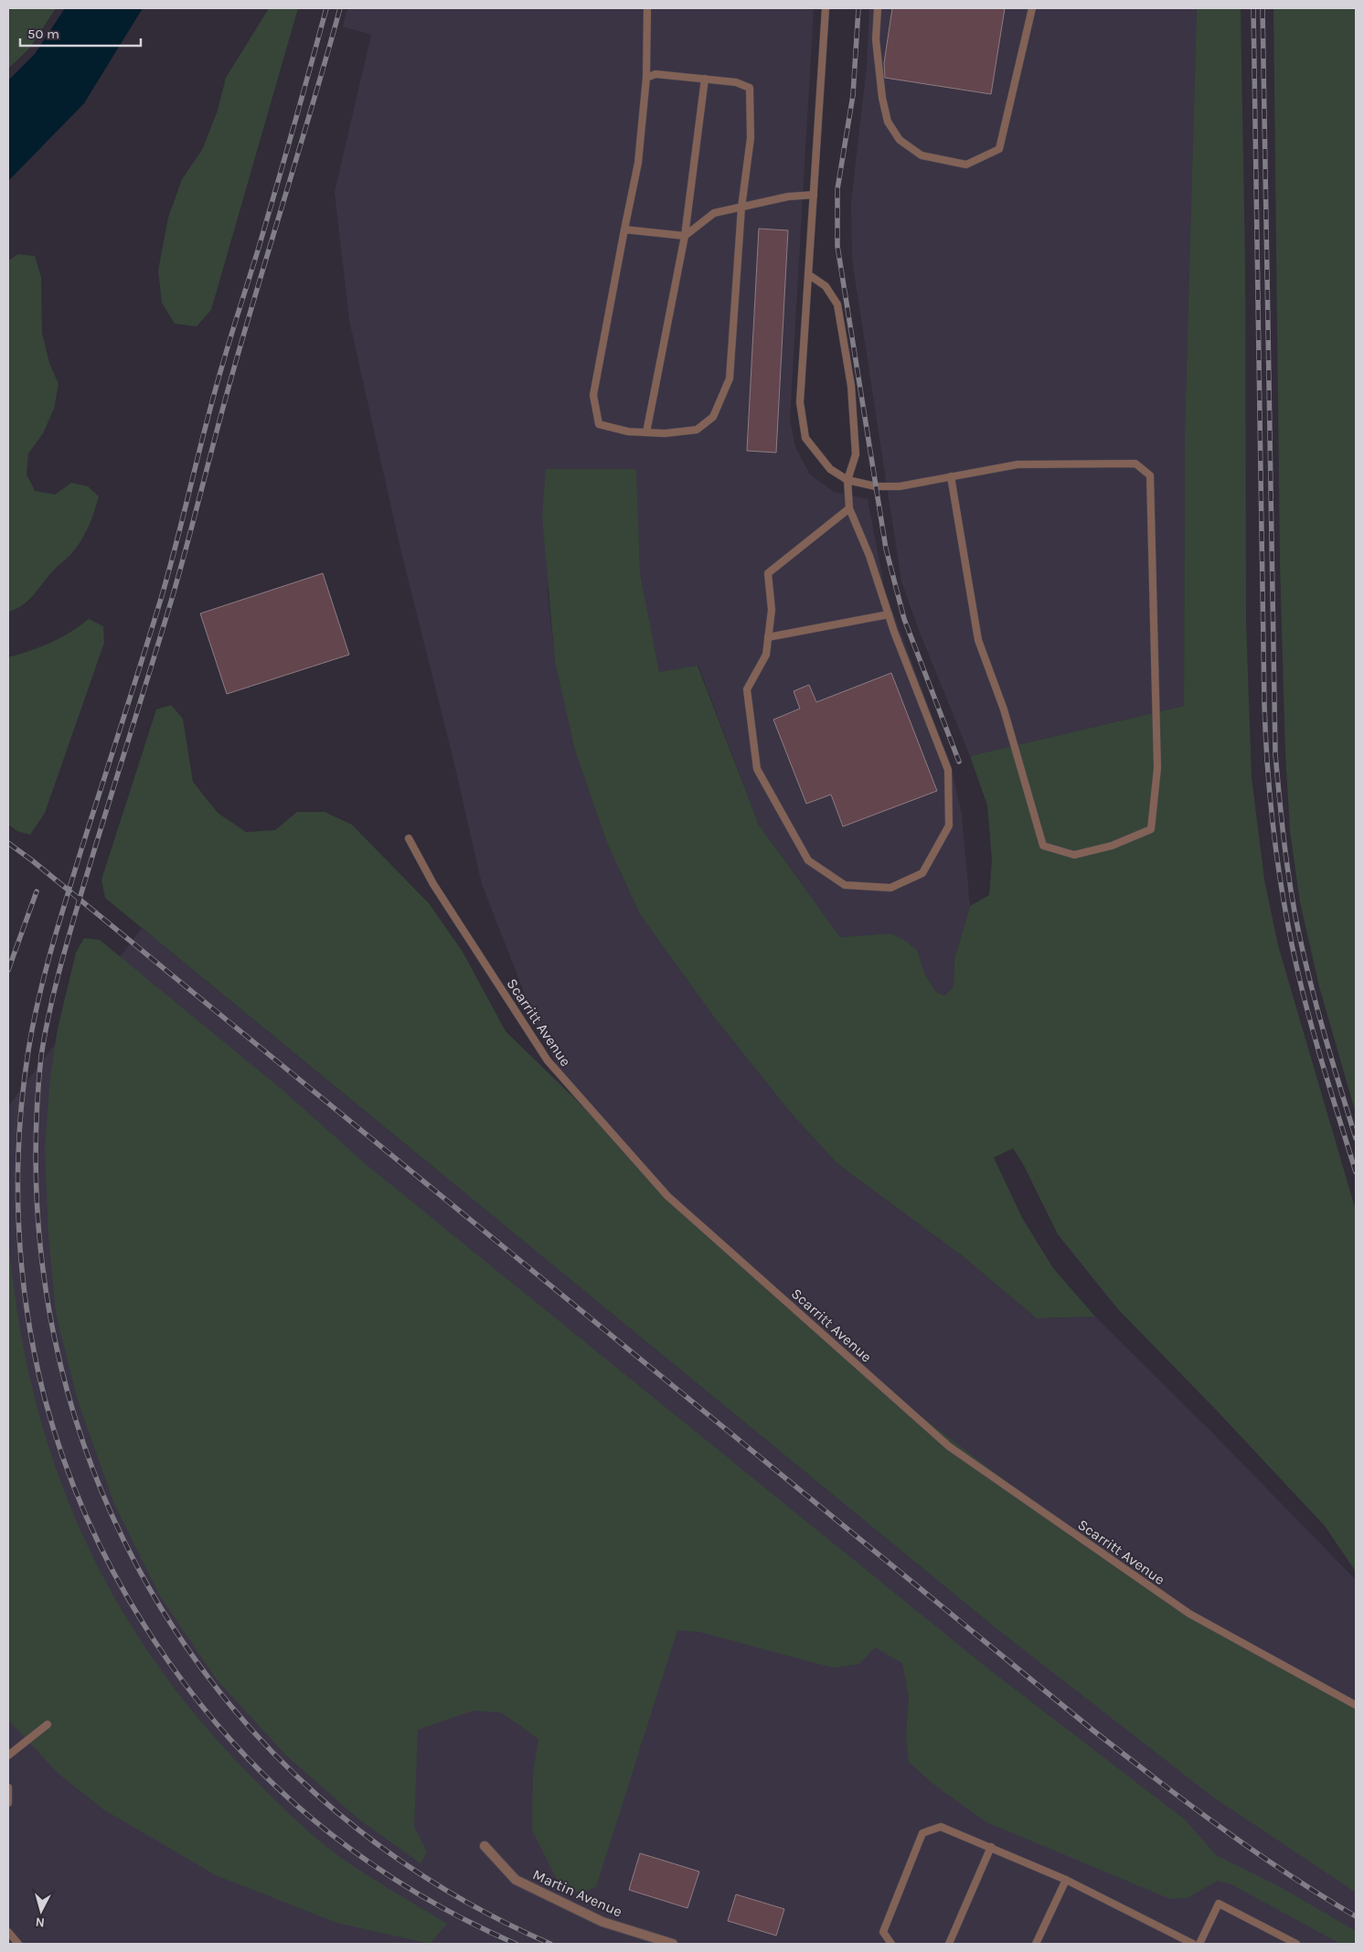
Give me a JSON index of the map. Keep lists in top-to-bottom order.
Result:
{
  "streets": {
    "street": ["Martin Avenue"],
    "lane": ["Scarritt Avenue"]
  },
  "scale_bar": "50 m",
  "north": "bottom"
}
